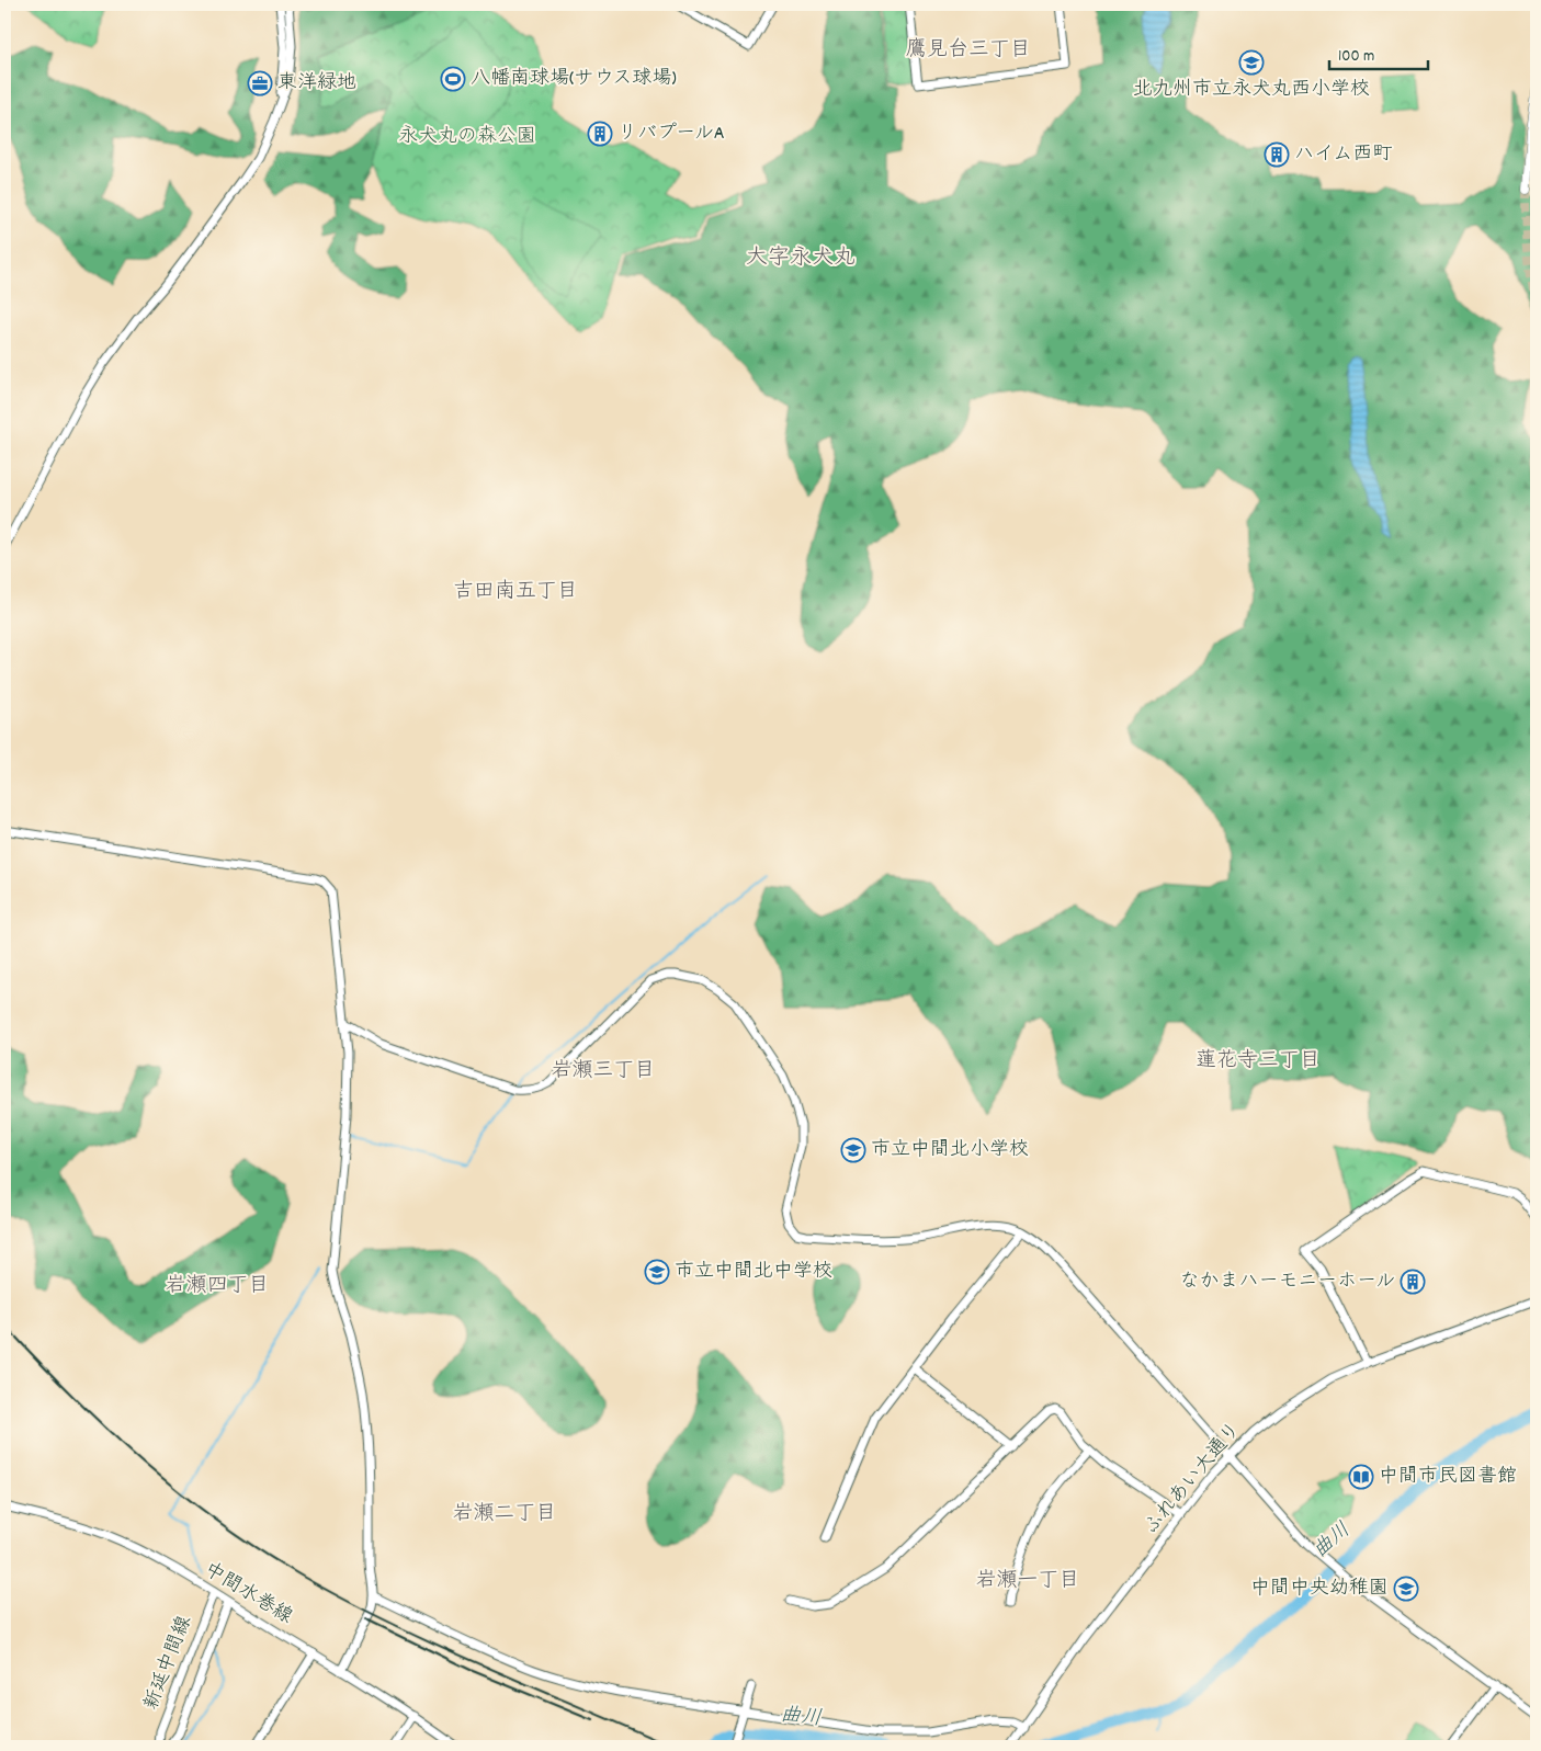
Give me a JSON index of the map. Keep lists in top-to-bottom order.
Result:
{
  "streets": {
    "street": ["ふれあい大通り", "中間水巻線", "新延中間線"]
  },
  "crossings": [
    ["中間水巻線", "新延中間線"]
  ],
  "districts": [
    "鷹見台三丁目",
    "大字永犬丸",
    "吉田南五丁目",
    "蓮花寺三丁目",
    "岩瀬三丁目",
    "岩瀬四丁目",
    "岩瀬二丁目",
    "岩瀬一丁目"
  ],
  "water": ["曲川"],
  "parks": ["永犬丸の森公園"],
  "places": {
    "school or university": [
      "北九州市立永犬丸西小学校",
      "市立中間北小学校",
      "市立中間北中学校",
      "中間中央幼稚園"
    ],
    "sports": ["八幡南球場(サウス球場)"],
    "office": ["東洋緑地"],
    "building": ["リバプールA", "ハイム西町", "なかまハーモニーホール"],
    "library": ["中間市民図書館"]
  },
  "scale_bar": "100 m"
}
